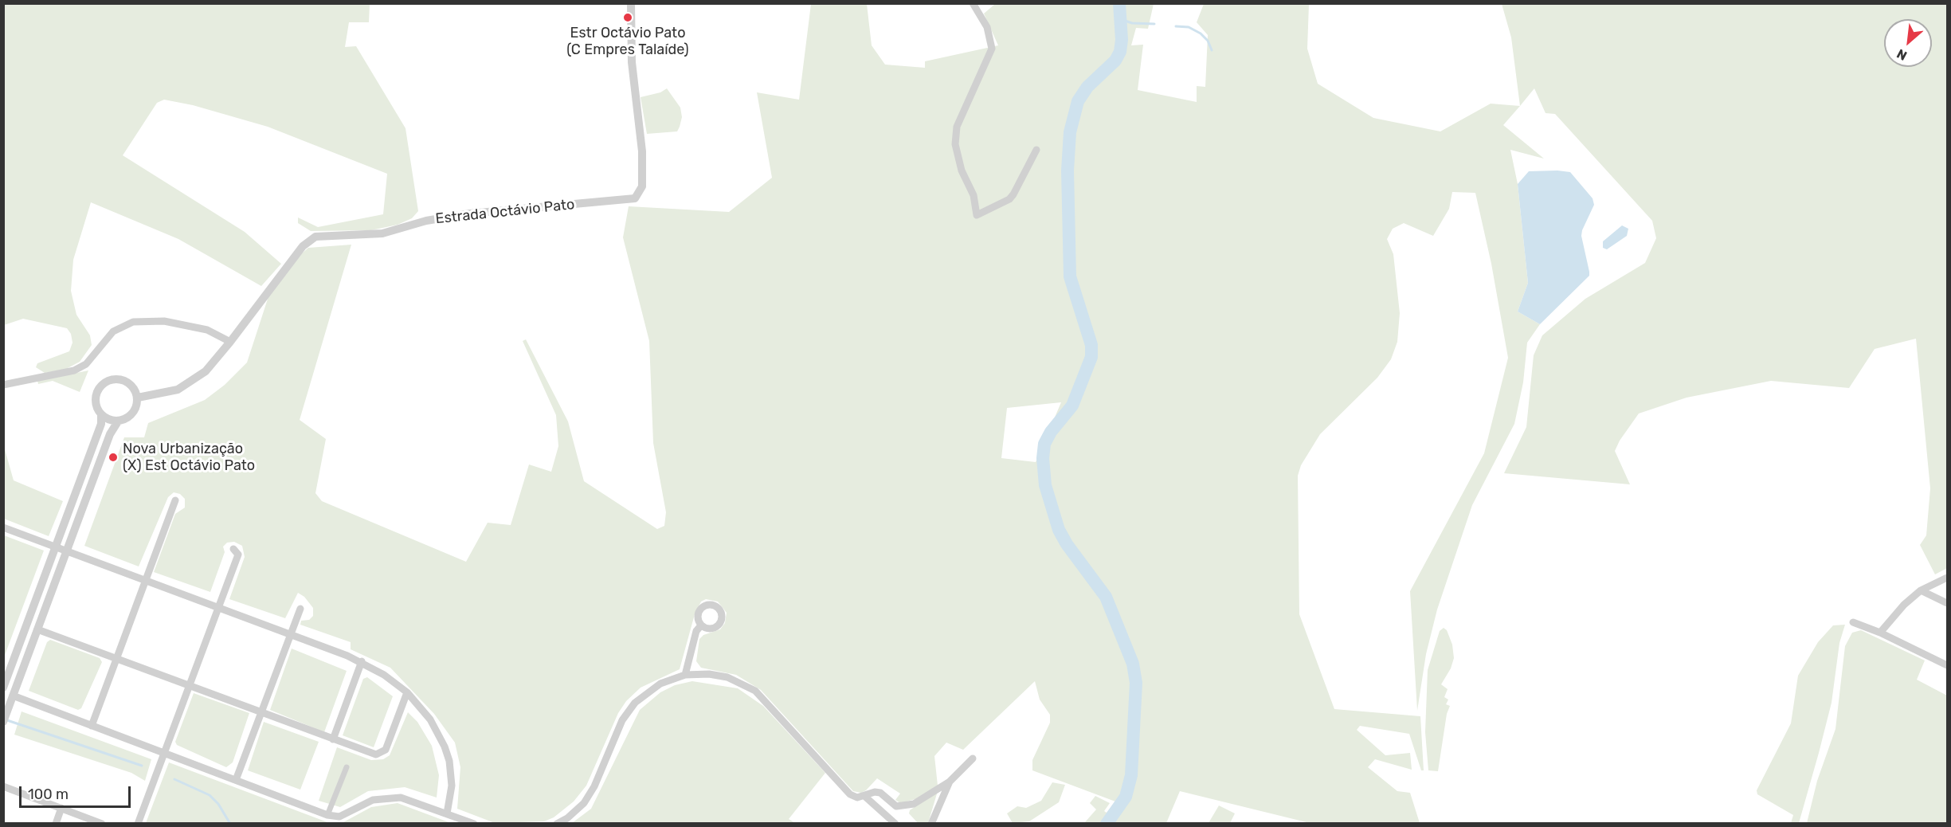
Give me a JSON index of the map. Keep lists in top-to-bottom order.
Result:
{
  "streets": {
    "street": ["Estrada Octávio Pato"]
  },
  "places": ["Estr Octávio Pato (C Empres Talaíde)", "Nova Urbanização (X) Est Octávio Pato"],
  "scale_bar": "100 m",
  "north": "bottom left"
}
